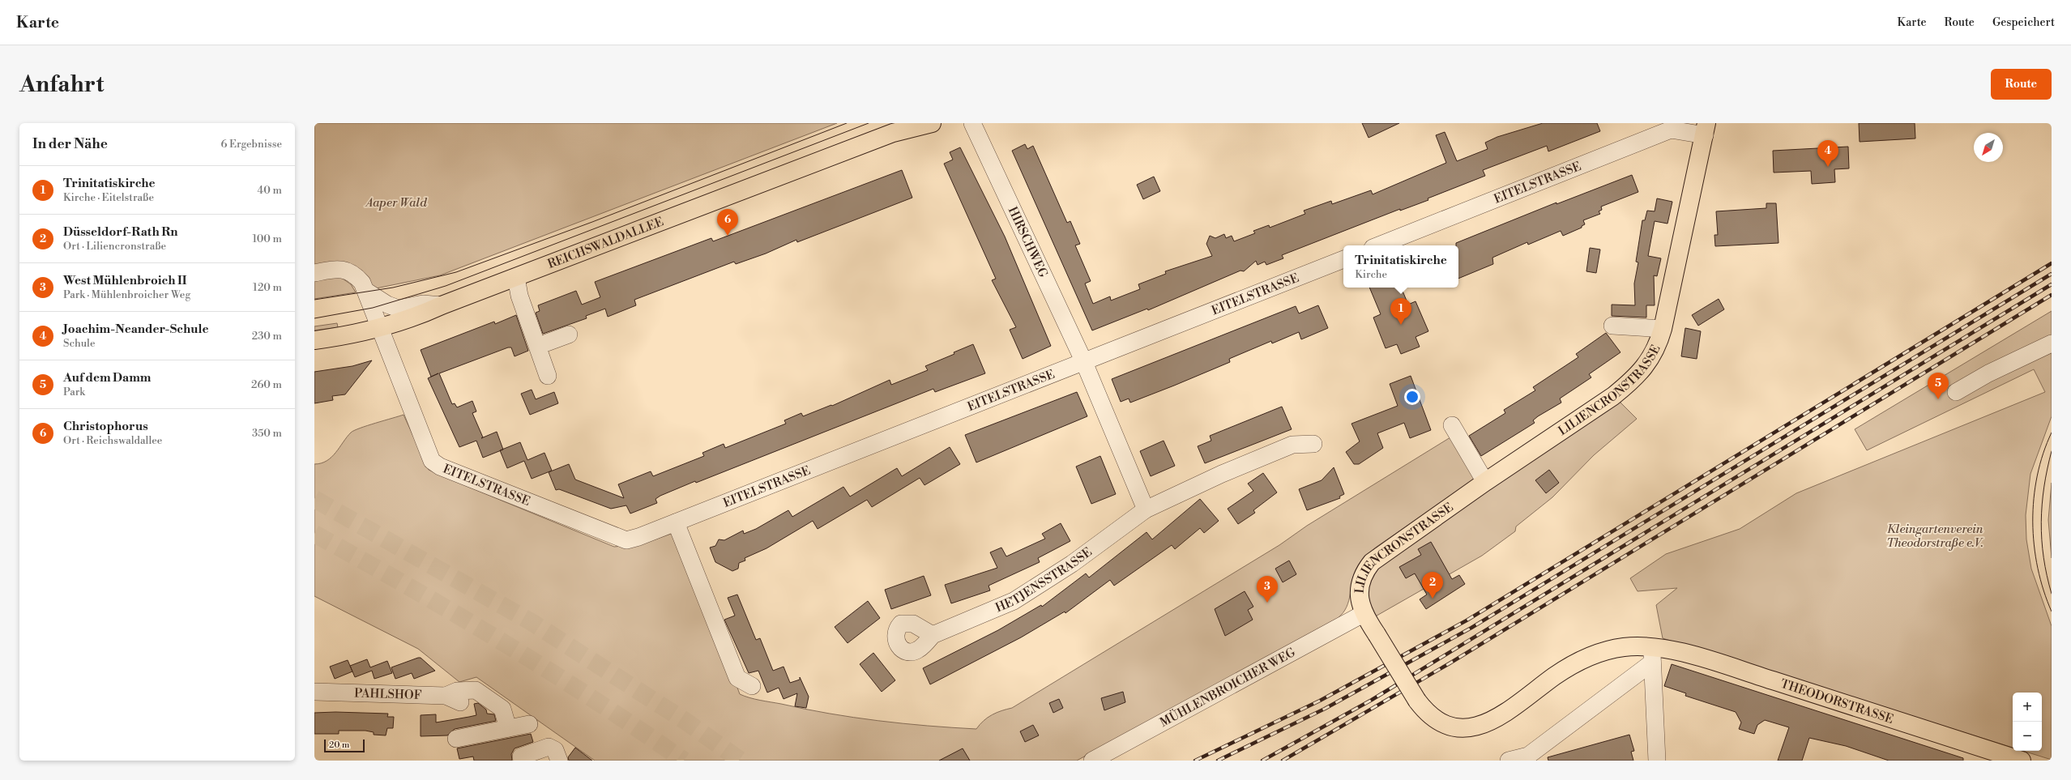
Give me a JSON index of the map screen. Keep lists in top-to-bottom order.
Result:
{
  "streets": {
    "main road": ["REICHSWALDALLEE", "LILIENCRONSTRASSE", "THEODORSTRASSE"],
    "street": [
      "EITELSTRASSE",
      "HIRSCHWEG",
      "HETJENSSTRASSE",
      "MÜHLENBROICHER WEG",
      "PAHLSHOF"
    ]
  },
  "crossings": [
    ["EITELSTRASSE", "HIRSCHWEG"],
    ["EITELSTRASSE", "REICHSWALDALLEE"],
    ["EITELSTRASSE", "LILIENCRONSTRASSE"],
    ["LILIENCRONSTRASSE", "MÜHLENBROICHER WEG"],
    ["LILIENCRONSTRASSE", "THEODORSTRASSE"]
  ],
  "parks": ["Aaper Wald", "Kleingartenverein Theodorstraße e.V."],
  "scale_bar": "20 m",
  "north": "bottom left",
  "page": {
    "header": "Karte",
    "nav": ["Karte", "Route", "Gespeichert"],
    "buttons": "Route",
    "title": "Anfahrt",
    "heading": ["In der Nähe", "6 Ergebnisse"],
    "pins": [
      "4",
      "6",
      "1",
      "5",
      "2",
      "3"
    ],
    "list": [
      {
        "mark": "1",
        "name": "Trinitatiskirche",
        "note": "Kirche · Eitelstraße",
        "value": "40 m"
      },
      {
        "mark": "2",
        "name": "Düsseldorf-Rath Rn",
        "note": "Ort · Liliencronstraße",
        "value": "100 m"
      },
      {
        "mark": "3",
        "name": "West Mühlenbroich II",
        "note": "Park · Mühlenbroicher Weg",
        "value": "120 m"
      },
      {
        "mark": "4",
        "name": "Joachim-Neander-Schule",
        "note": "Schule",
        "value": "230 m"
      },
      {
        "mark": "5",
        "name": "Auf dem Damm",
        "note": "Park",
        "value": "260 m"
      },
      {
        "mark": "6",
        "name": "Christophorus",
        "note": "Ort · Reichswaldallee",
        "value": "350 m"
      }
    ],
    "popup": ["Trinitatiskirche", "Kirche"],
    "map_buttons": ["+", "−"],
    "scale": "20 m"
  }
}
